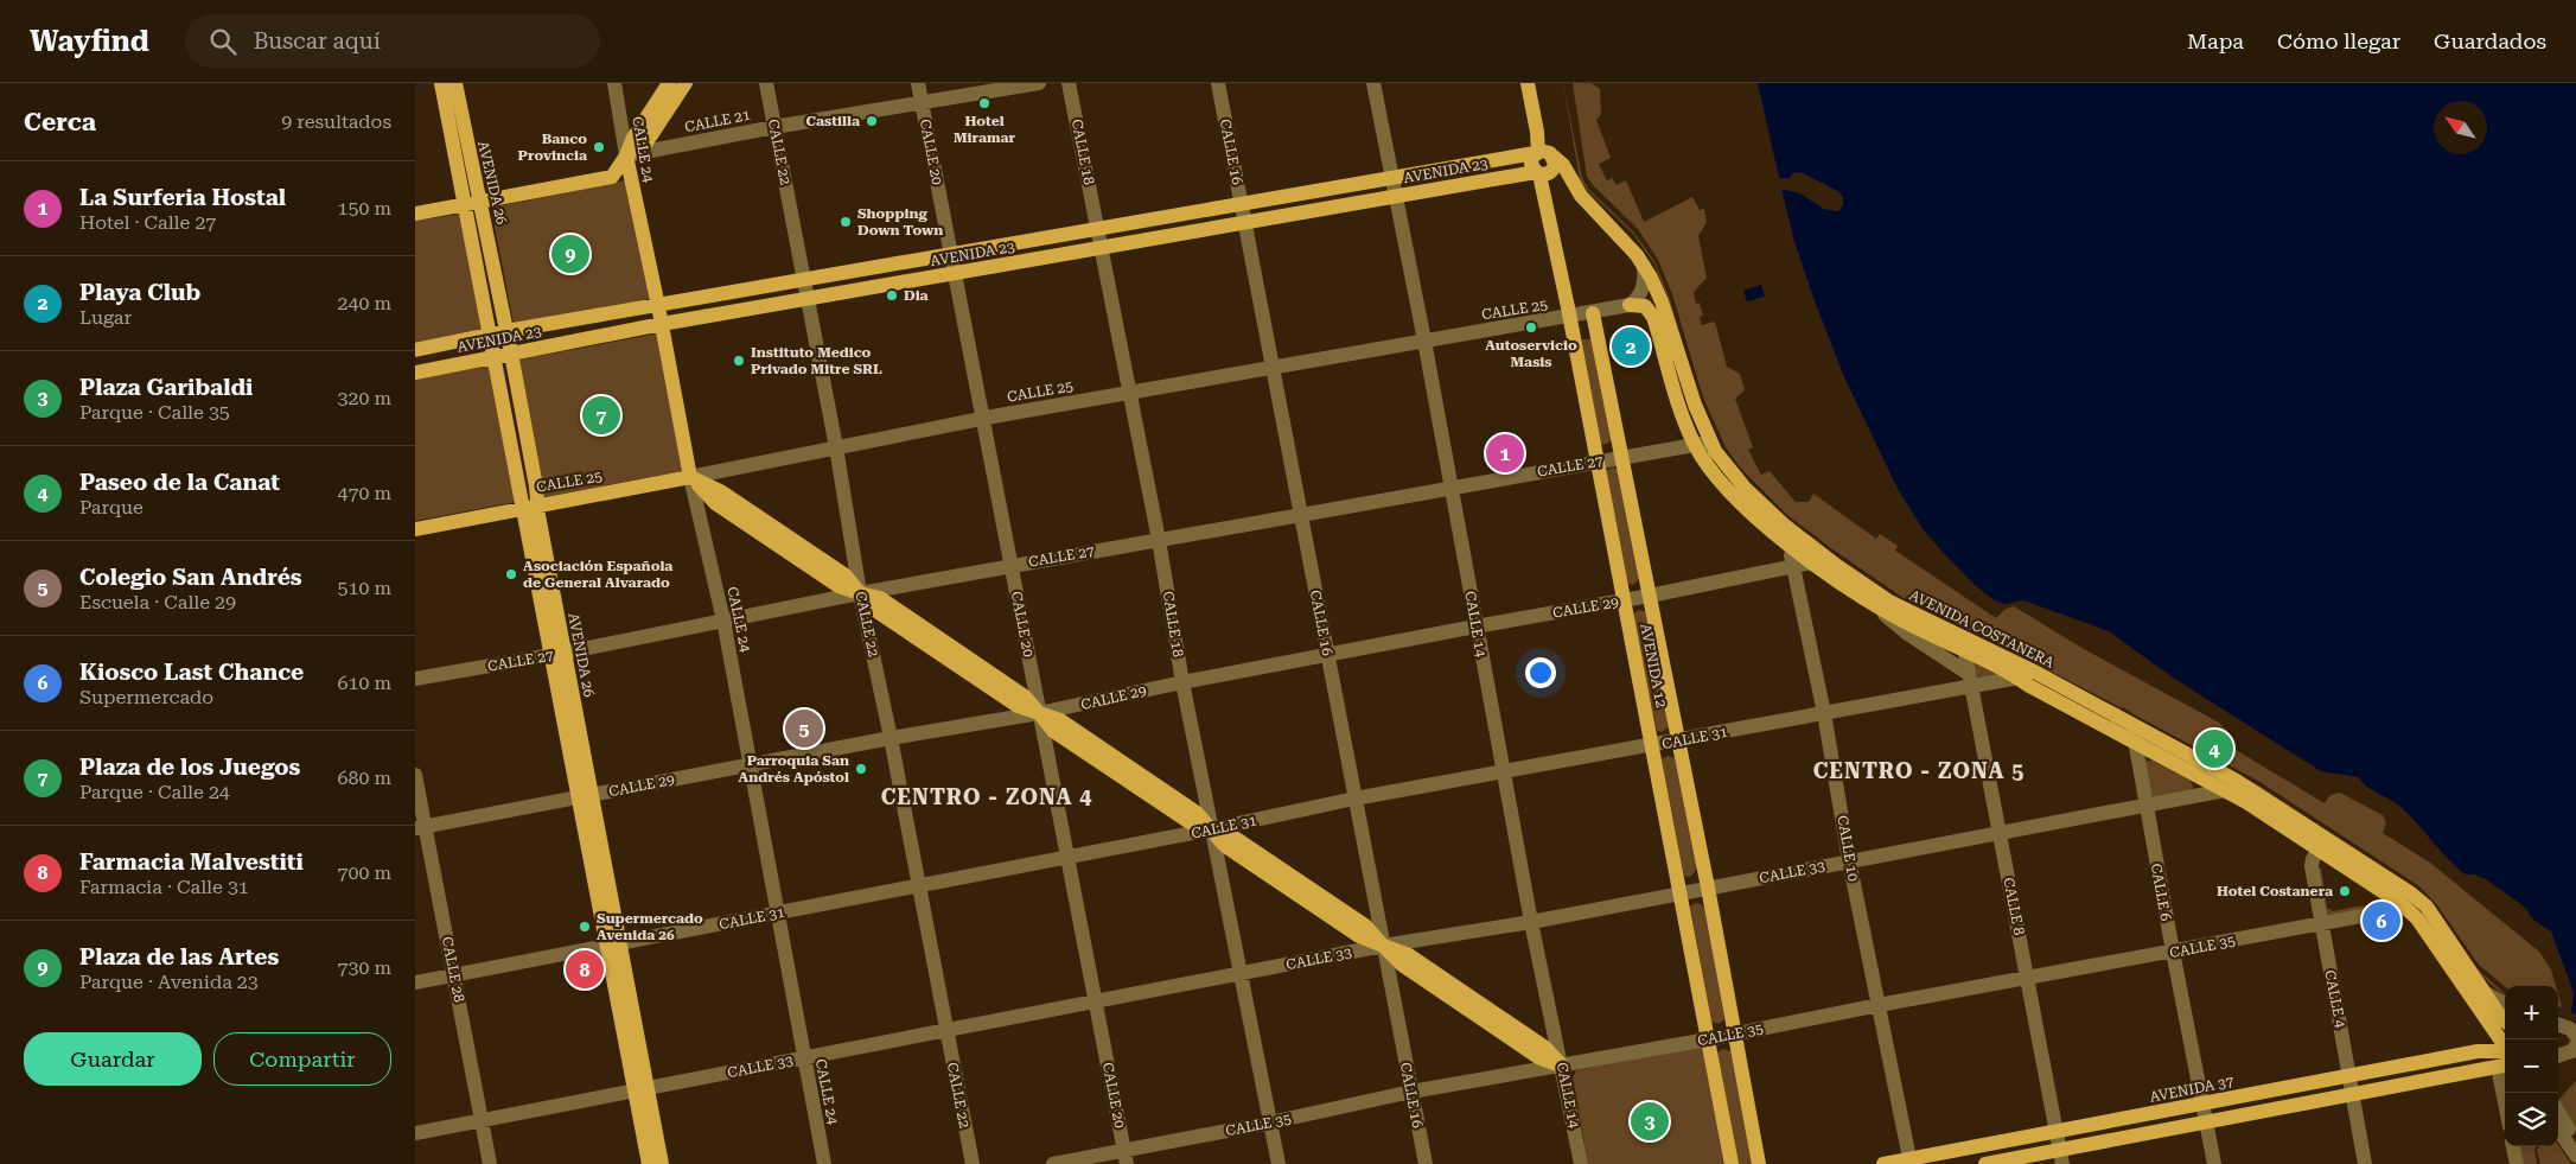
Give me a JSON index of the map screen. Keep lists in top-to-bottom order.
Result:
{
  "streets": {
    "main road": [
      "CALLE 24",
      "AVENIDA 23",
      "AVENIDA 26",
      "CALLE 25",
      "AVENIDA COSTANERA",
      "AVENIDA 12",
      "AVENIDA 37"
    ],
    "street": [
      "CALLE 21",
      "CALLE 22",
      "CALLE 20",
      "CALLE 18",
      "CALLE 16",
      "CALLE 27",
      "CALLE 29",
      "CALLE 14",
      "CALLE 31",
      "CALLE 10",
      "CALLE 33",
      "CALLE 6",
      "CALLE 8",
      "CALLE 35",
      "CALLE 28",
      "CALLE 4"
    ]
  },
  "crossings": [
    ["CALLE 21", "CALLE 24"],
    ["CALLE 21", "CALLE 22"],
    ["CALLE 21", "CALLE 20"],
    ["CALLE 24", "AVENIDA 23"],
    ["CALLE 24", "CALLE 25"],
    ["CALLE 24", "CALLE 27"],
    ["CALLE 24", "CALLE 29"],
    ["CALLE 24", "CALLE 31"],
    ["CALLE 24", "CALLE 33"],
    ["CALLE 22", "AVENIDA 23"],
    ["CALLE 22", "CALLE 25"],
    ["CALLE 22", "CALLE 27"],
    ["CALLE 22", "CALLE 29"],
    ["CALLE 22", "CALLE 31"],
    ["CALLE 22", "CALLE 33"],
    ["CALLE 20", "AVENIDA 23"],
    ["CALLE 20", "CALLE 25"],
    ["CALLE 20", "CALLE 27"],
    ["CALLE 20", "CALLE 29"],
    ["CALLE 20", "CALLE 31"],
    ["CALLE 20", "CALLE 33"],
    ["CALLE 20", "CALLE 35"],
    ["CALLE 18", "AVENIDA 23"],
    ["CALLE 18", "CALLE 25"],
    ["CALLE 18", "CALLE 27"],
    ["CALLE 18", "CALLE 29"],
    ["CALLE 18", "CALLE 31"],
    ["CALLE 18", "CALLE 33"],
    ["CALLE 18", "CALLE 35"],
    ["CALLE 16", "AVENIDA 23"],
    ["CALLE 16", "CALLE 25"],
    ["CALLE 16", "CALLE 27"],
    ["CALLE 16", "CALLE 29"],
    ["CALLE 16", "CALLE 31"],
    ["CALLE 16", "CALLE 33"],
    ["CALLE 16", "CALLE 35"],
    ["AVENIDA 23", "AVENIDA 26"],
    ["AVENIDA 23", "CALLE 14"],
    ["AVENIDA 23", "AVENIDA COSTANERA"],
    ["AVENIDA 23", "AVENIDA 12"],
    ["AVENIDA 26", "CALLE 25"],
    ["AVENIDA 26", "CALLE 27"],
    ["AVENIDA 26", "CALLE 29"],
    ["AVENIDA 26", "CALLE 31"],
    ["AVENIDA 26", "CALLE 33"],
    ["CALLE 25", "CALLE 14"],
    ["CALLE 25", "AVENIDA COSTANERA"],
    ["CALLE 25", "AVENIDA 12"],
    ["CALLE 27", "CALLE 14"],
    ["CALLE 27", "AVENIDA COSTANERA"],
    ["CALLE 27", "AVENIDA 12"],
    ["CALLE 29", "CALLE 14"],
    ["CALLE 29", "AVENIDA COSTANERA"],
    ["CALLE 29", "AVENIDA 12"],
    ["CALLE 29", "CALLE 10"],
    ["CALLE 29", "CALLE 28"],
    ["CALLE 14", "CALLE 31"],
    ["CALLE 14", "CALLE 33"],
    ["CALLE 14", "CALLE 35"],
    ["AVENIDA COSTANERA", "AVENIDA 12"],
    ["AVENIDA COSTANERA", "CALLE 31"],
    ["AVENIDA COSTANERA", "CALLE 10"],
    ["AVENIDA COSTANERA", "CALLE 33"],
    ["AVENIDA COSTANERA", "CALLE 6"],
    ["AVENIDA COSTANERA", "CALLE 8"],
    ["AVENIDA COSTANERA", "CALLE 35"],
    ["AVENIDA COSTANERA", "CALLE 4"],
    ["AVENIDA 12", "CALLE 31"],
    ["AVENIDA 12", "CALLE 33"],
    ["AVENIDA 12", "CALLE 35"],
    ["CALLE 31", "CALLE 10"],
    ["CALLE 31", "CALLE 8"],
    ["CALLE 31", "CALLE 28"],
    ["CALLE 10", "CALLE 33"],
    ["CALLE 10", "CALLE 35"],
    ["CALLE 10", "AVENIDA 37"],
    ["CALLE 33", "CALLE 6"],
    ["CALLE 33", "CALLE 8"],
    ["CALLE 33", "CALLE 28"],
    ["CALLE 6", "CALLE 35"],
    ["CALLE 6", "AVENIDA 37"],
    ["CALLE 8", "CALLE 35"],
    ["CALLE 8", "AVENIDA 37"],
    ["CALLE 35", "CALLE 4"],
    ["CALLE 4", "AVENIDA 37"]
  ],
  "districts": ["CENTRO - ZONA 5", "CENTRO - ZONA 4"],
  "places": [
    "Hotel Miramar",
    "Castilla",
    "Banco Provincia",
    "Shopping Down Town",
    "Dia",
    "Autoservicio Masis",
    "Instituto Medico Privado Mitre SRL",
    "Asociación Española de General Alvarado",
    "Parroquia San Andrés Apóstol",
    "Hotel Costanera",
    "Supermercado Avenida 26"
  ],
  "north": "top left",
  "page": {
    "header": "Wayfind",
    "search": "Buscar aquí",
    "nav": ["Mapa", "Cómo llegar", "Guardados"],
    "heading": ["Cerca", "9 resultados"],
    "list": [
      {
        "mark": "1",
        "name": "La Surferia Hostal",
        "note": "Hotel · Calle 27",
        "value": "150 m"
      },
      {
        "mark": "2",
        "name": "Playa Club",
        "note": "Lugar",
        "value": "240 m"
      },
      {
        "mark": "3",
        "name": "Plaza Garibaldi",
        "note": "Parque · Calle 35",
        "value": "320 m"
      },
      {
        "mark": "4",
        "name": "Paseo de la Canat",
        "note": "Parque",
        "value": "470 m"
      },
      {
        "mark": "5",
        "name": "Colegio San Andrés",
        "note": "Escuela · Calle 29",
        "value": "510 m"
      },
      {
        "mark": "6",
        "name": "Kiosco Last Chance",
        "note": "Supermercado",
        "value": "610 m"
      },
      {
        "mark": "7",
        "name": "Plaza de los Juegos",
        "note": "Parque · Calle 24",
        "value": "680 m"
      },
      {
        "mark": "8",
        "name": "Farmacia Malvestiti",
        "note": "Farmacia · Calle 31",
        "value": "700 m"
      },
      {
        "mark": "9",
        "name": "Plaza de las Artes",
        "note": "Parque · Avenida 23",
        "value": "730 m"
      }
    ],
    "pins": [
      "9",
      "2",
      "7",
      "1",
      "5",
      "4",
      "6",
      "8",
      "3"
    ],
    "map_buttons": ["+", "−"],
    "buttons": ["Guardar", "Compartir"]
  }
}
